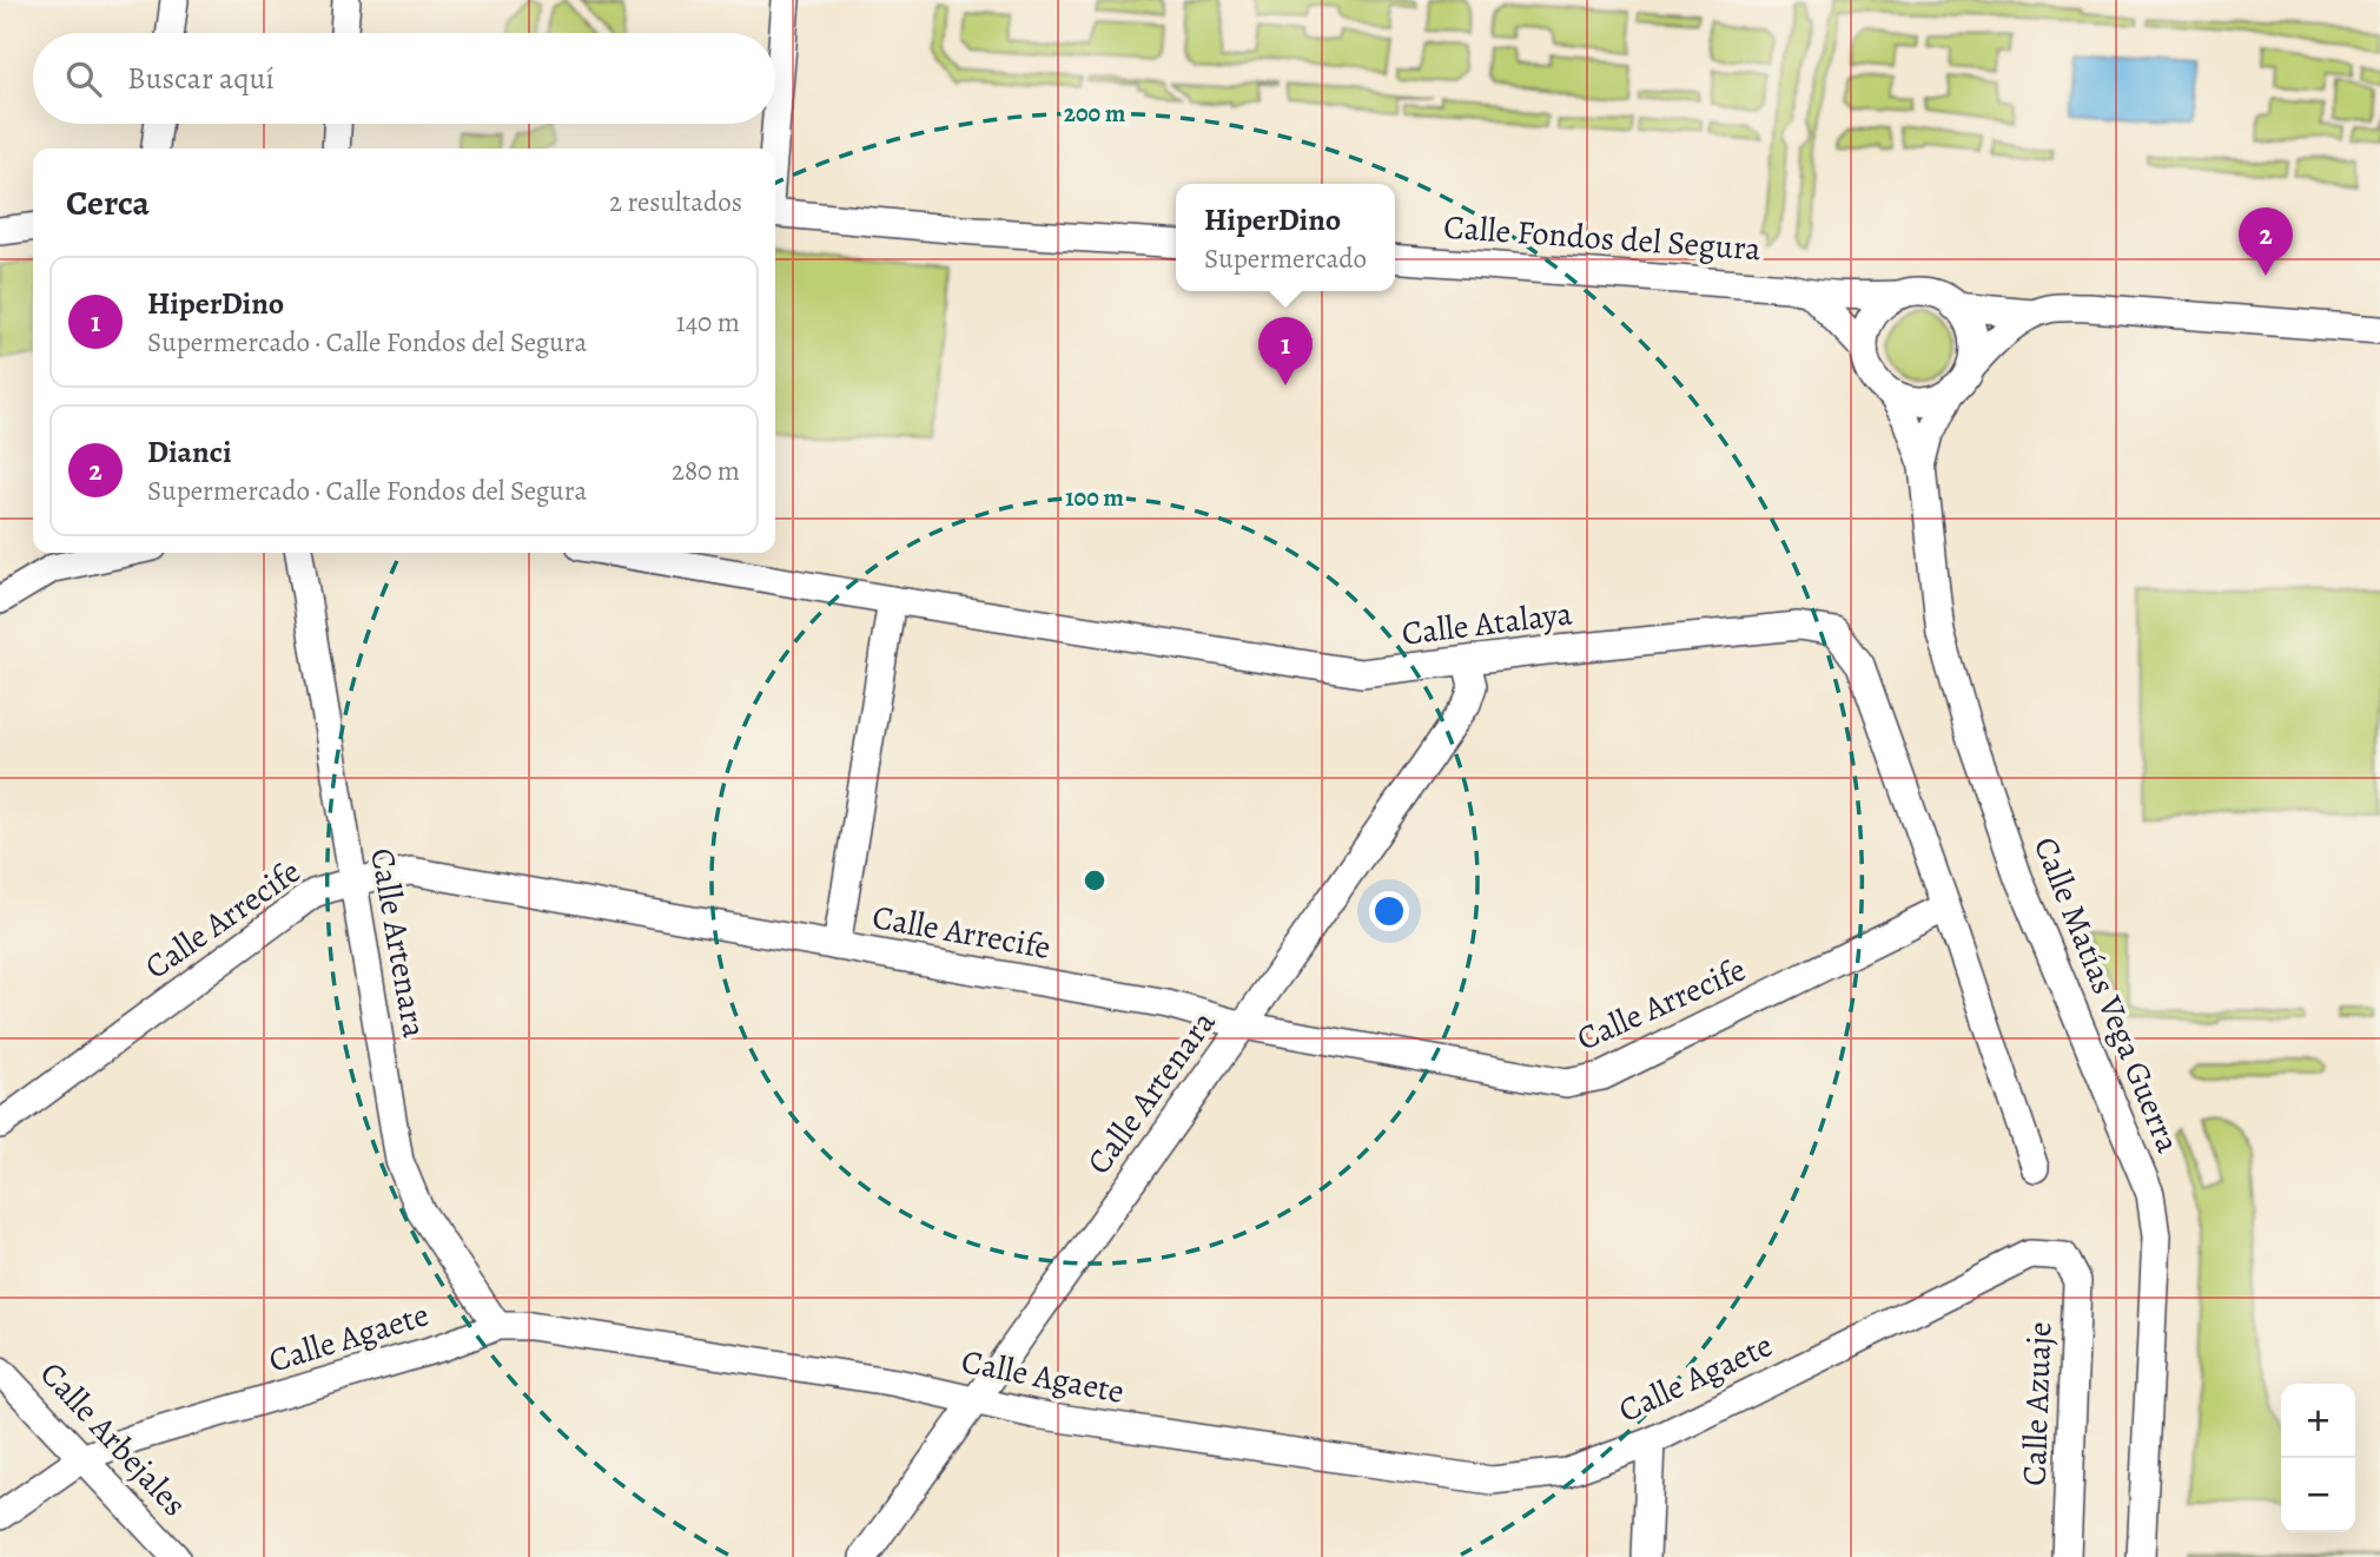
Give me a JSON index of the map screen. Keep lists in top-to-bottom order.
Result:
{
  "streets": {
    "street": [
      "Calle Fondos del Segura",
      "Calle Atalaya",
      "Calle Arrecife",
      "Calle Artenara",
      "Calle Matías Vega Guerra",
      "Calle Agaete",
      "Calle Azuaje",
      "Calle Arbejales"
    ]
  },
  "crossings": [
    ["Calle Fondos del Segura", "Calle Matías Vega Guerra"],
    ["Calle Atalaya", "Calle Arrecife"],
    ["Calle Atalaya", "Calle Artenara"],
    ["Calle Arrecife", "Calle Artenara"],
    ["Calle Artenara", "Calle Agaete"],
    ["Calle Agaete", "Calle Azuaje"],
    ["Calle Agaete", "Calle Arbejales"]
  ],
  "page": {
    "search": "Buscar aquí",
    "heading": ["Cerca", "2 resultados"],
    "popup": ["HiperDino", "Supermercado"],
    "pins": ["2", "1"],
    "list": [
      {
        "mark": "1",
        "name": "HiperDino",
        "note": "Supermercado · Calle Fondos del Segura",
        "value": "140 m"
      },
      {
        "mark": "2",
        "name": "Dianci",
        "note": "Supermercado · Calle Fondos del Segura",
        "value": "280 m"
      }
    ],
    "map_buttons": ["+", "−"]
  },
  "rings": ["200 m", "100 m"]
}
